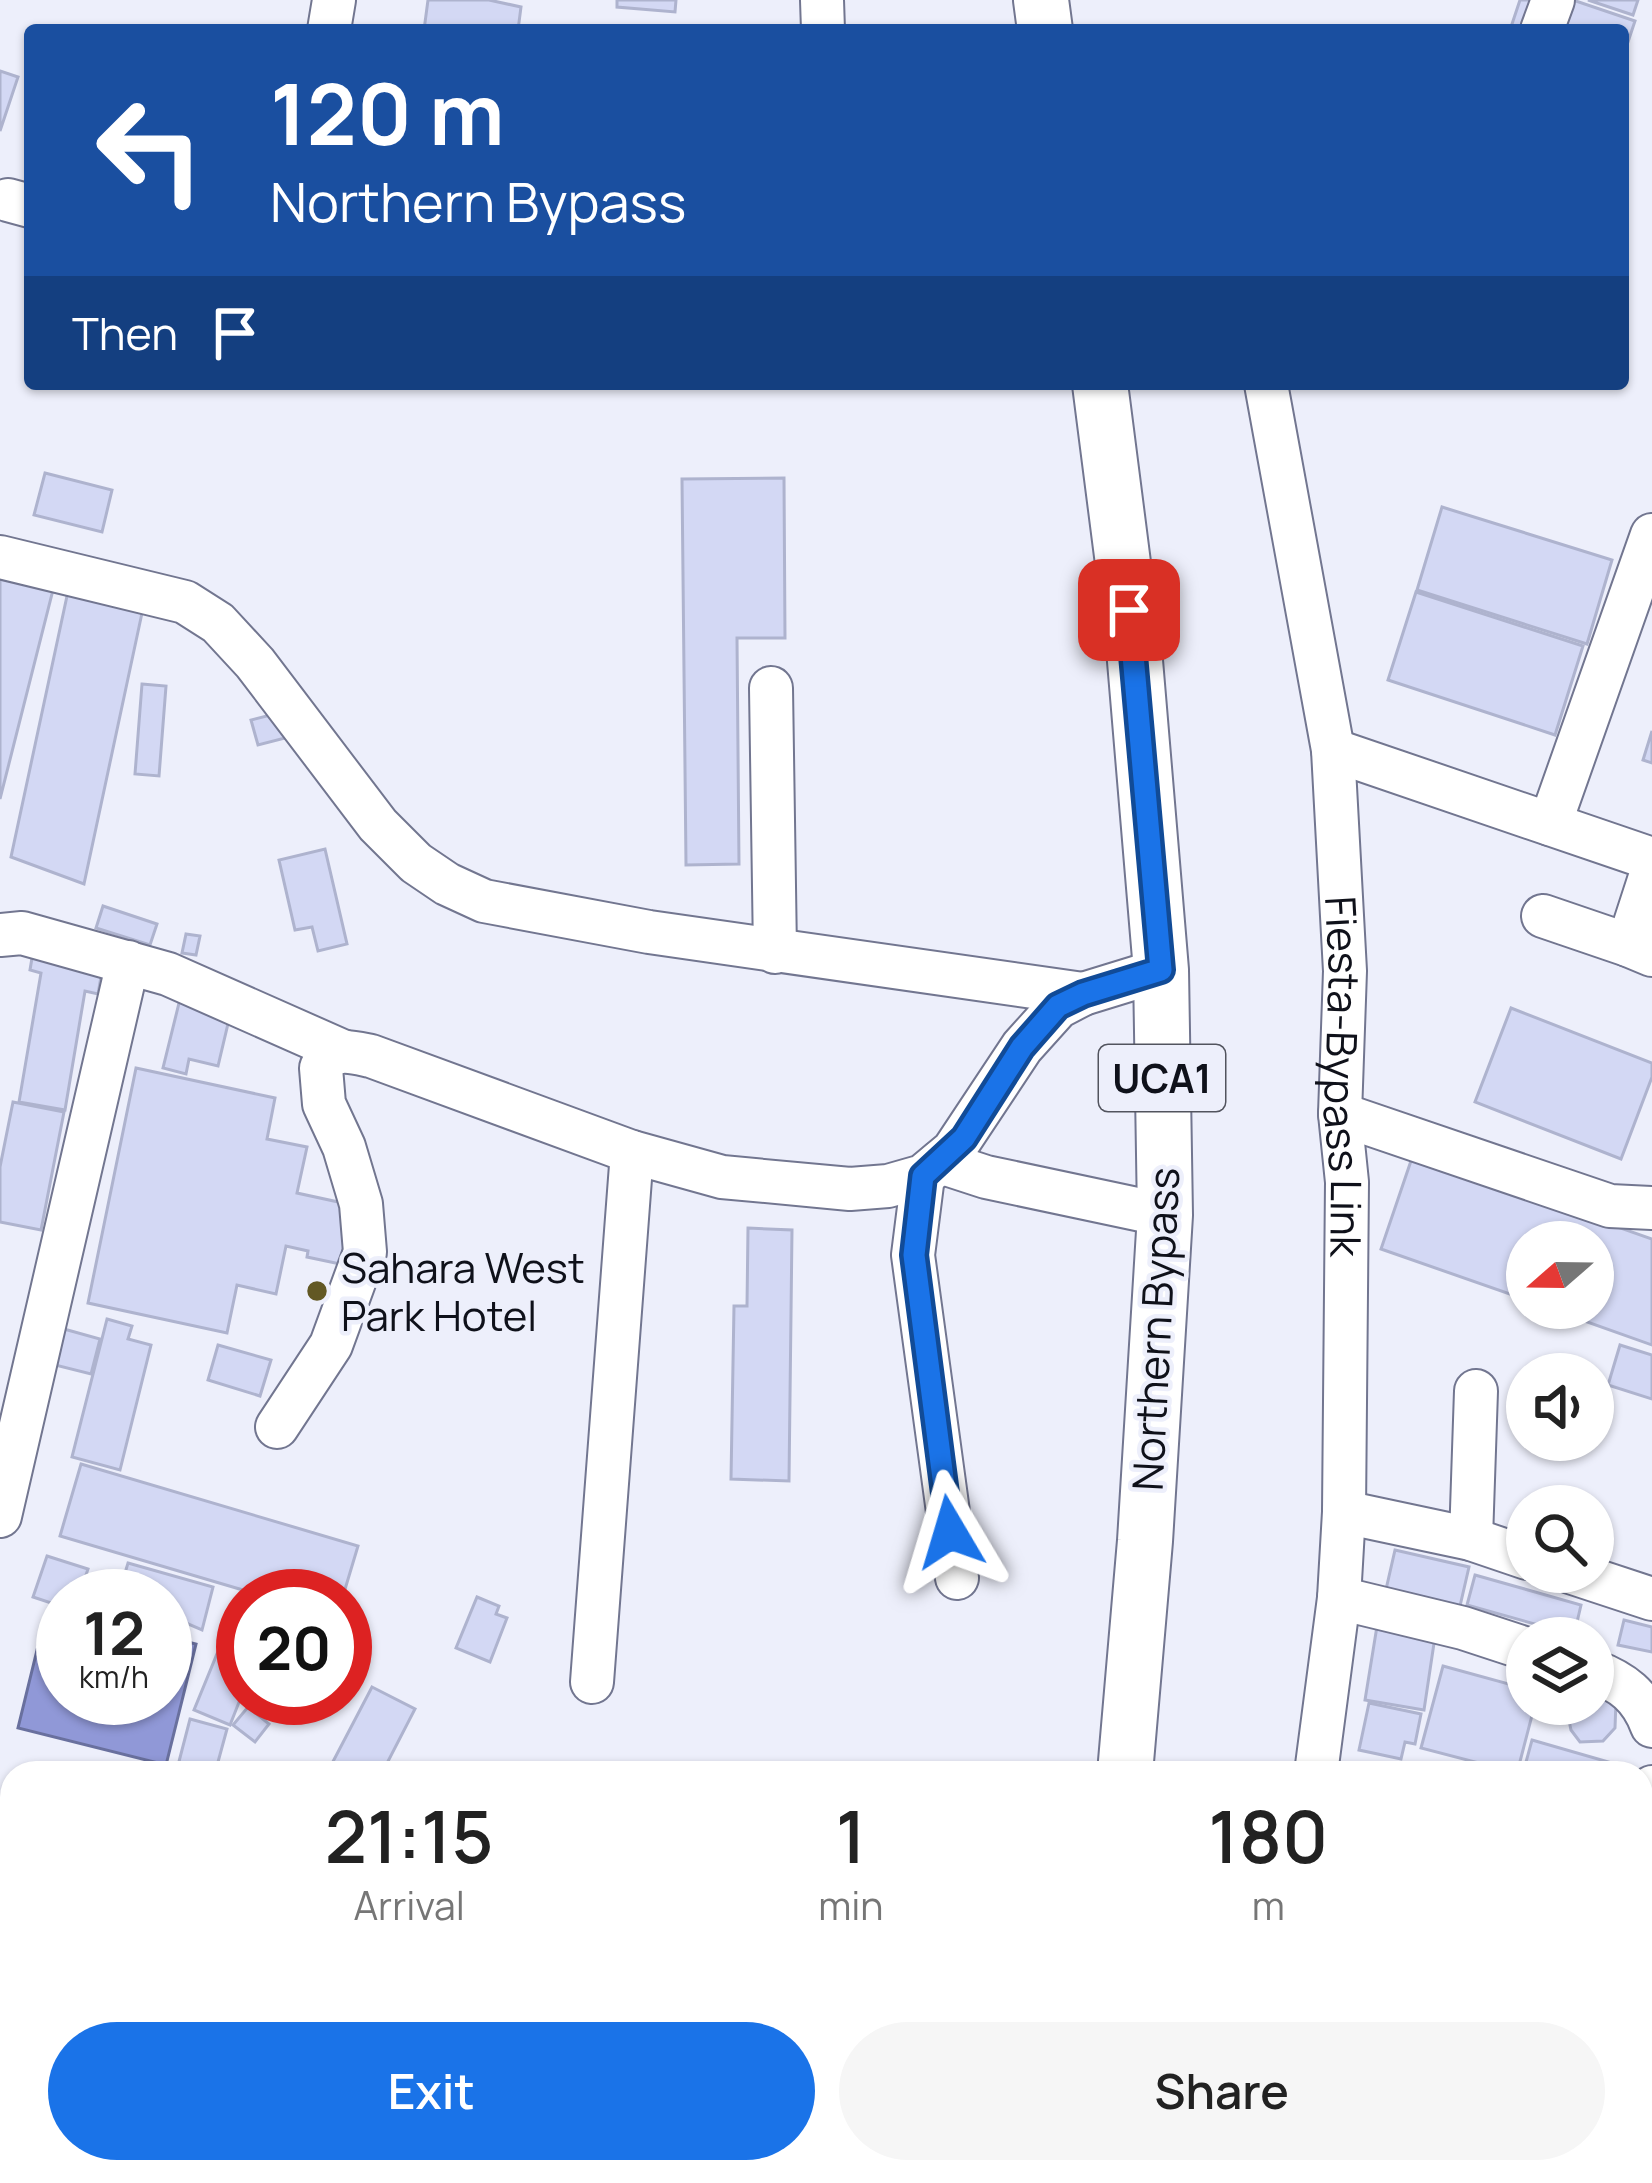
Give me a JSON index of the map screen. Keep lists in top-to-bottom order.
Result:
{
  "streets": {
    "main road": ["UCA1", "Northern Bypass"],
    "street": ["Fiesta-Bypass Link"]
  },
  "places": ["Sahara West Park Hotel"],
  "north": "left",
  "page": {
    "turn": ["120 m", "Northern Bypass"],
    "then": "Then",
    "speed": "12 km/h",
    "limit": "20",
    "eta": [
      "21:15",
      "Arrival",
      "1",
      "min",
      "180",
      "m"
    ],
    "buttons": ["Exit", "Share"]
  }
}
